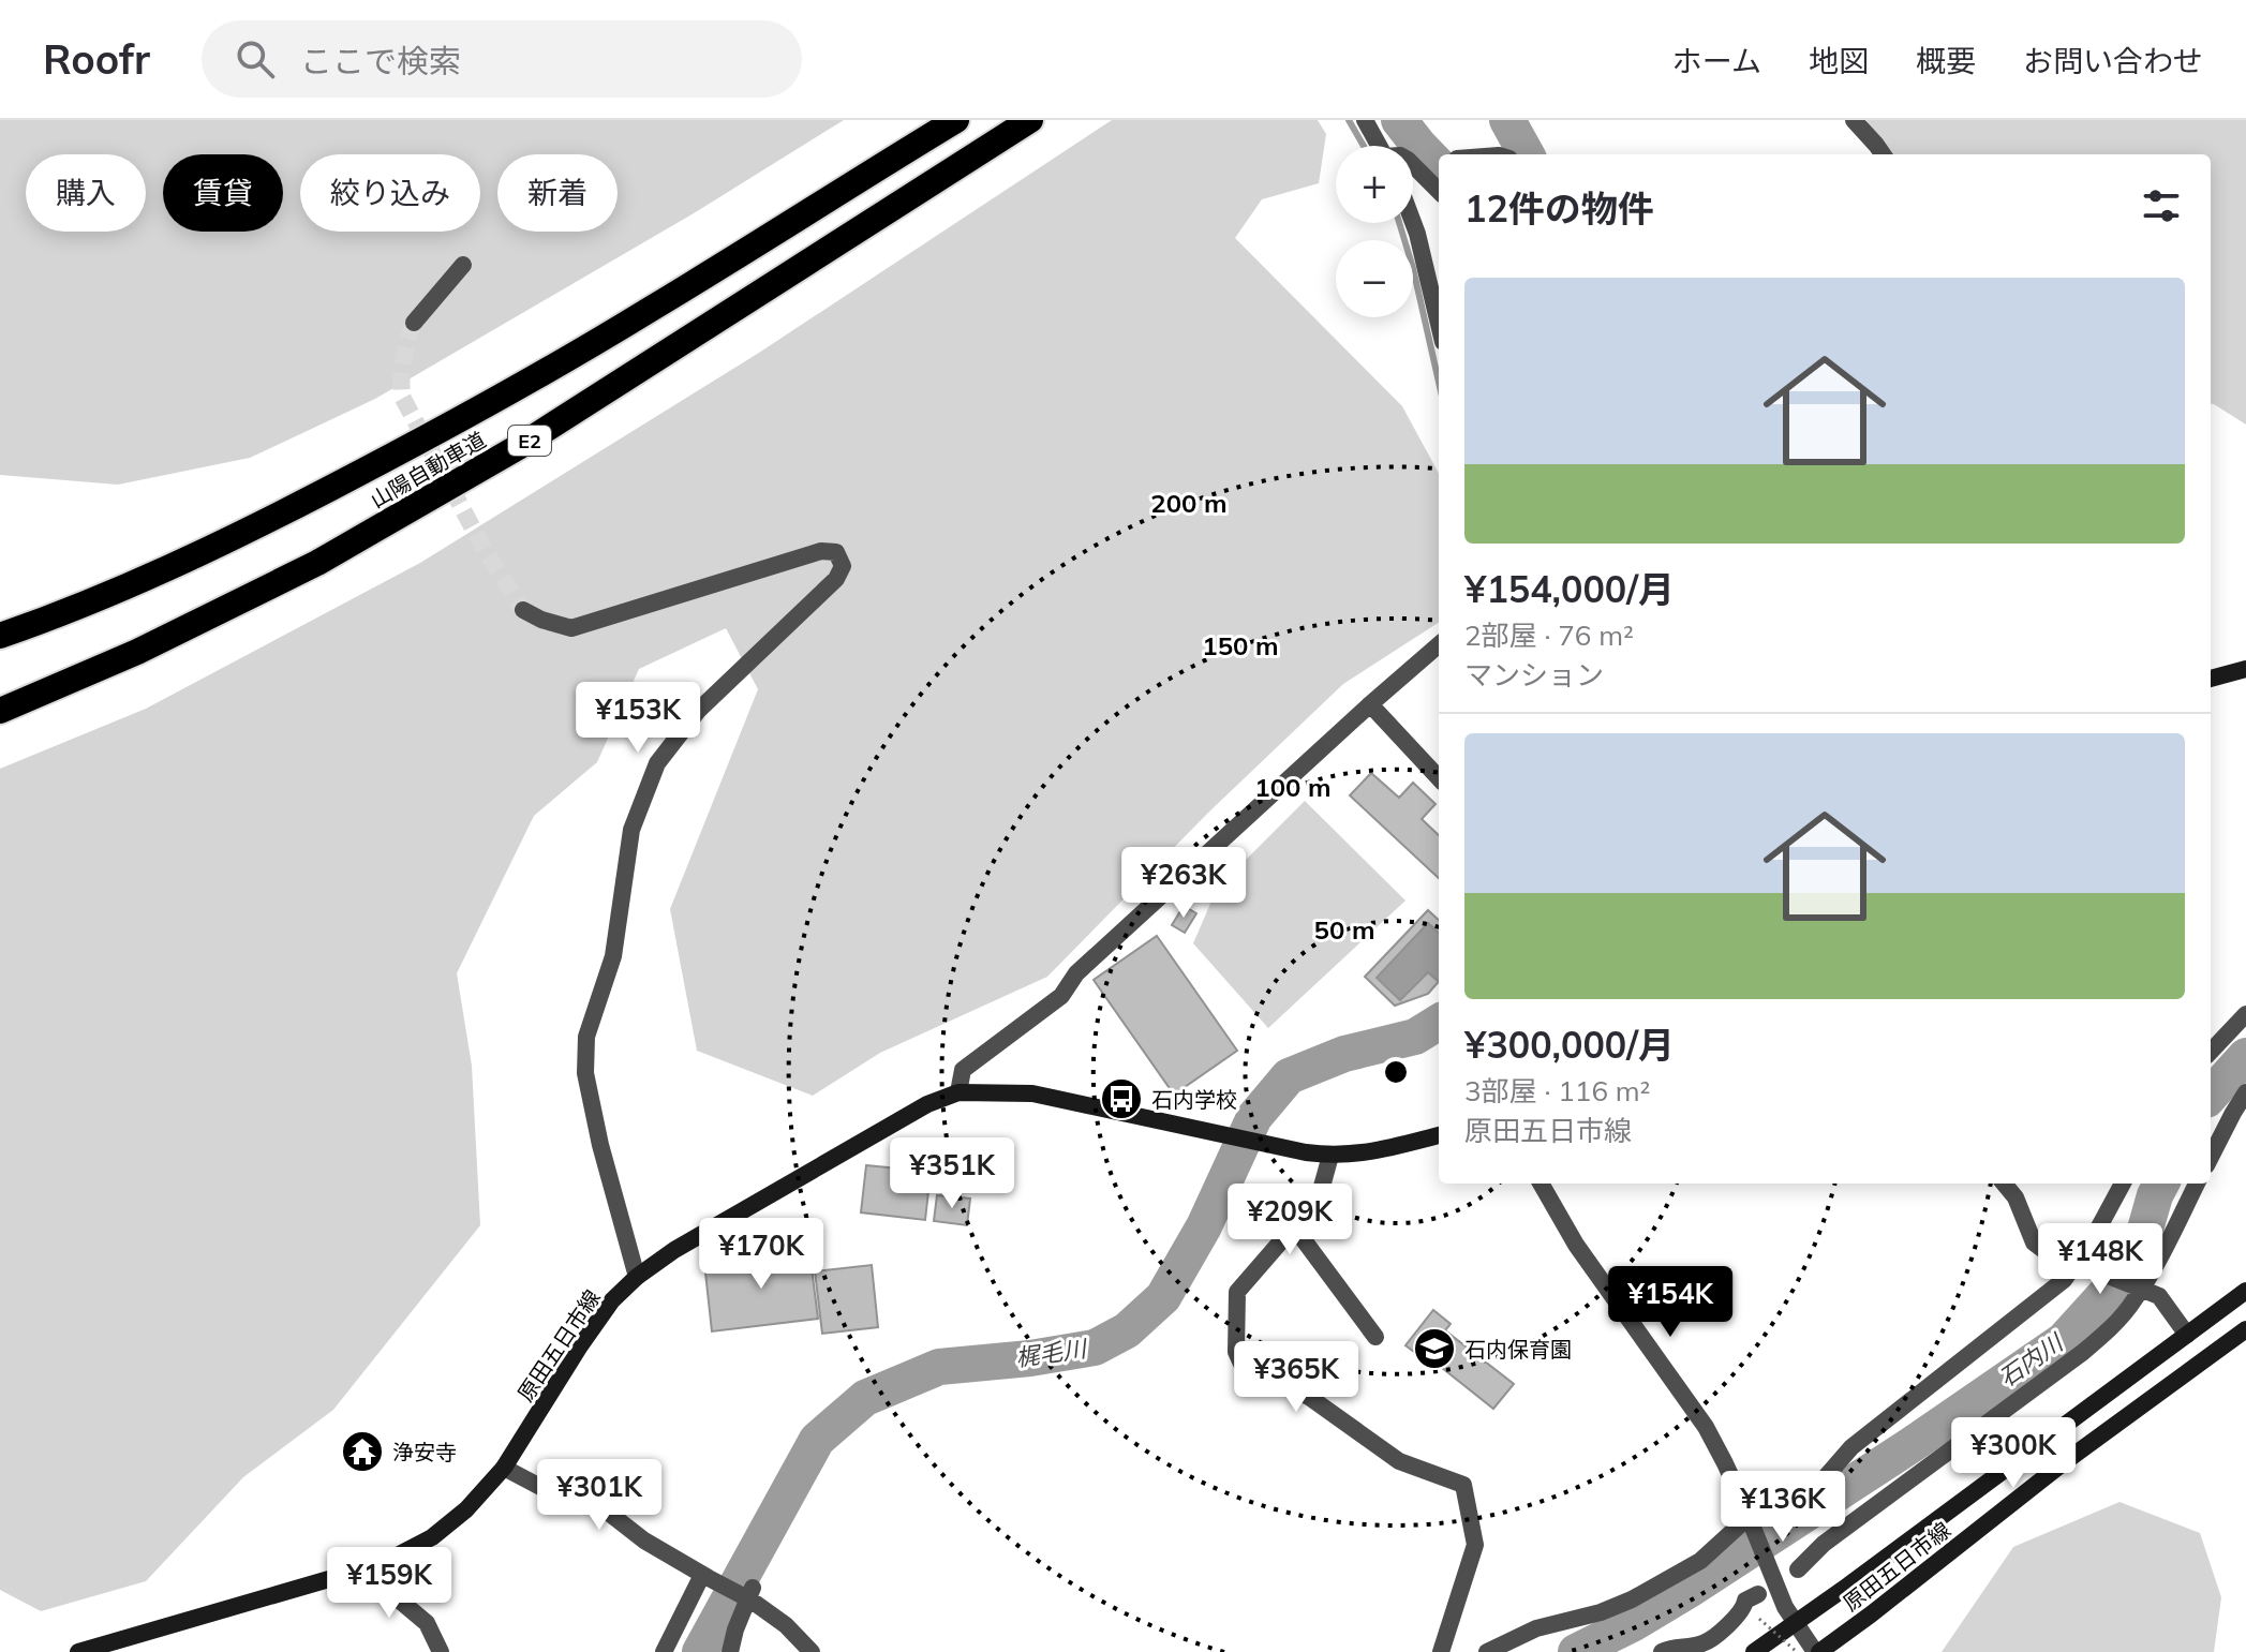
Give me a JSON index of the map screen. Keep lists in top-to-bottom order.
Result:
{
  "streets": {
    "highway": ["E2", "山陽自動車道"],
    "main road": ["原田五日市線"]
  },
  "water": ["梶毛川", "石内川"],
  "places": {
    "bus stop": ["石内学校"],
    "school or university": ["石内保育園"],
    "temple": ["浄安寺"]
  },
  "page": {
    "header": "Roofr",
    "search": "ここで検索",
    "nav": [
      "ホーム",
      "地図",
      "概要",
      "お問い合わせ"
    ],
    "map_buttons": ["+", "−"],
    "chip": [
      "購入",
      "賃貸",
      "絞り込み",
      "新着"
    ],
    "heading": "12件の物件",
    "list": [
      {
        "name": "¥154,000/月",
        "note": "2部屋 · 76 m² · マンション"
      },
      {
        "name": "¥300,000/月",
        "note": "3部屋 · 116 m² · 原田五日市線"
      }
    ],
    "price": [
      "¥153K",
      "¥263K",
      "¥351K",
      "¥209K",
      "¥170K",
      "¥148K",
      "¥154K",
      "¥365K",
      "¥300K",
      "¥301K",
      "¥136K",
      "¥159K"
    ]
  },
  "rings": [
    "200 m",
    "150 m",
    "100 m",
    "50 m"
  ]
}
